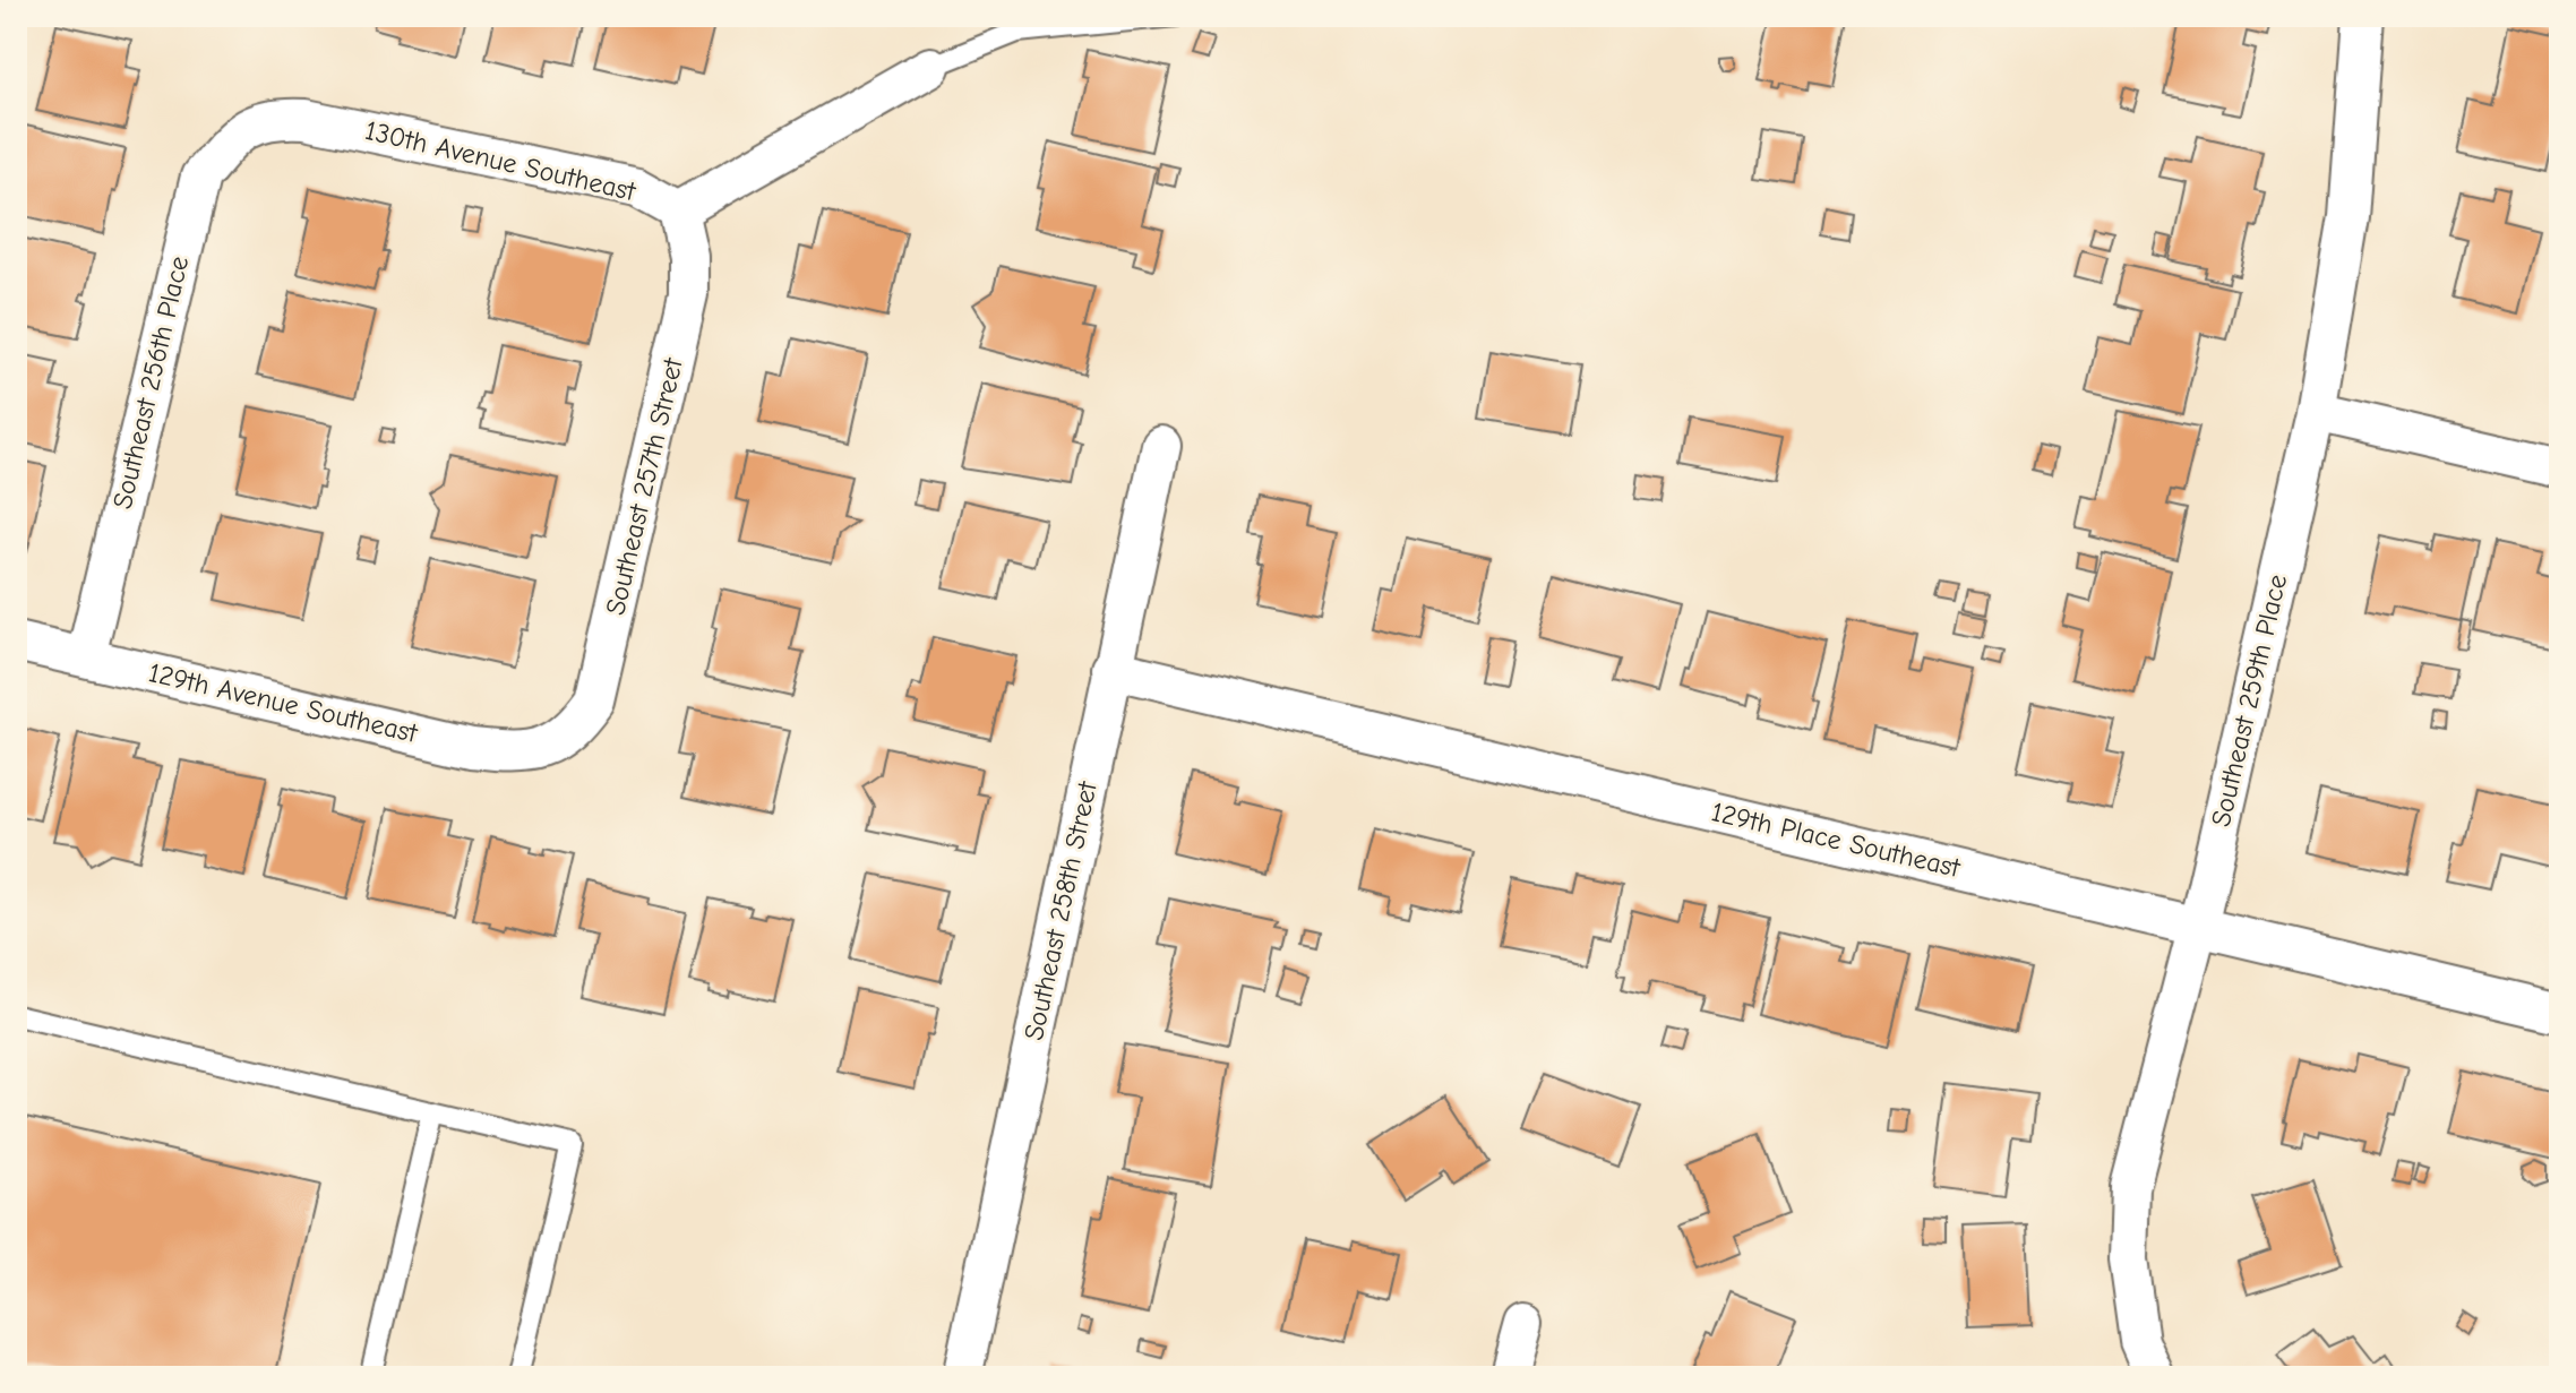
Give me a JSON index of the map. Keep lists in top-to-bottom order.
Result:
{
  "streets": {
    "street": [
      "130th Avenue Southeast",
      "Southeast 256th Place",
      "Southeast 257th Street",
      "Southeast 259th Place",
      "129th Avenue Southeast",
      "129th Place Southeast",
      "Southeast 258th Street"
    ]
  },
  "crossings": [
    ["130th Avenue Southeast", "Southeast 256th Place"],
    ["130th Avenue Southeast", "Southeast 257th Street"],
    ["Southeast 256th Place", "129th Avenue Southeast"],
    ["Southeast 257th Street", "129th Avenue Southeast"],
    ["Southeast 259th Place", "129th Place Southeast"],
    ["129th Place Southeast", "Southeast 258th Street"]
  ]
}
